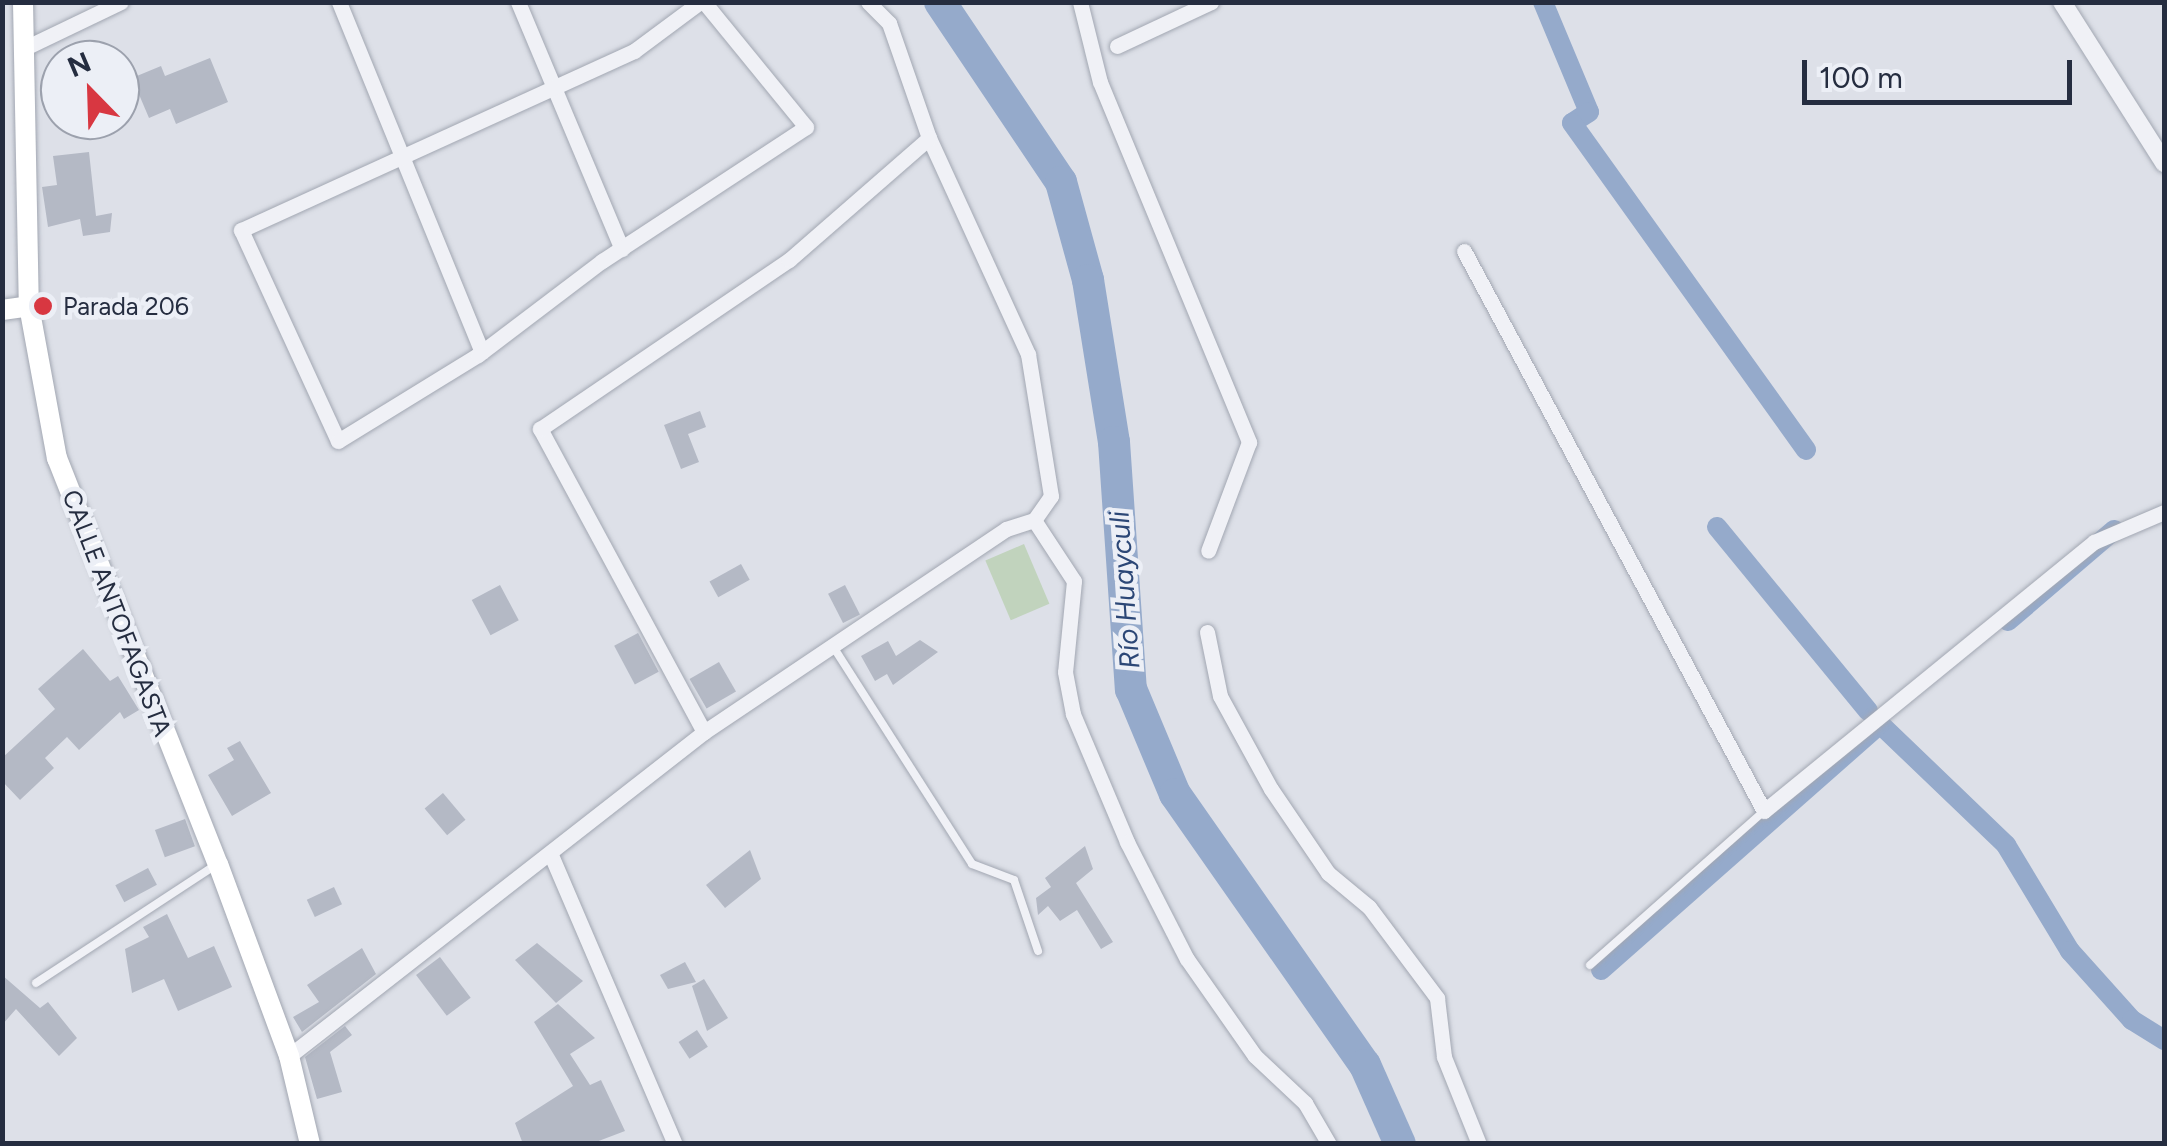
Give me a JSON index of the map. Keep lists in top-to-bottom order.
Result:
{
  "streets": {
    "main road": ["CALLE ANTOFAGASTA"]
  },
  "water": ["Río Huayculi"],
  "places": ["Parada 206"],
  "scale_bar": "100 m",
  "north": "top left"
}
